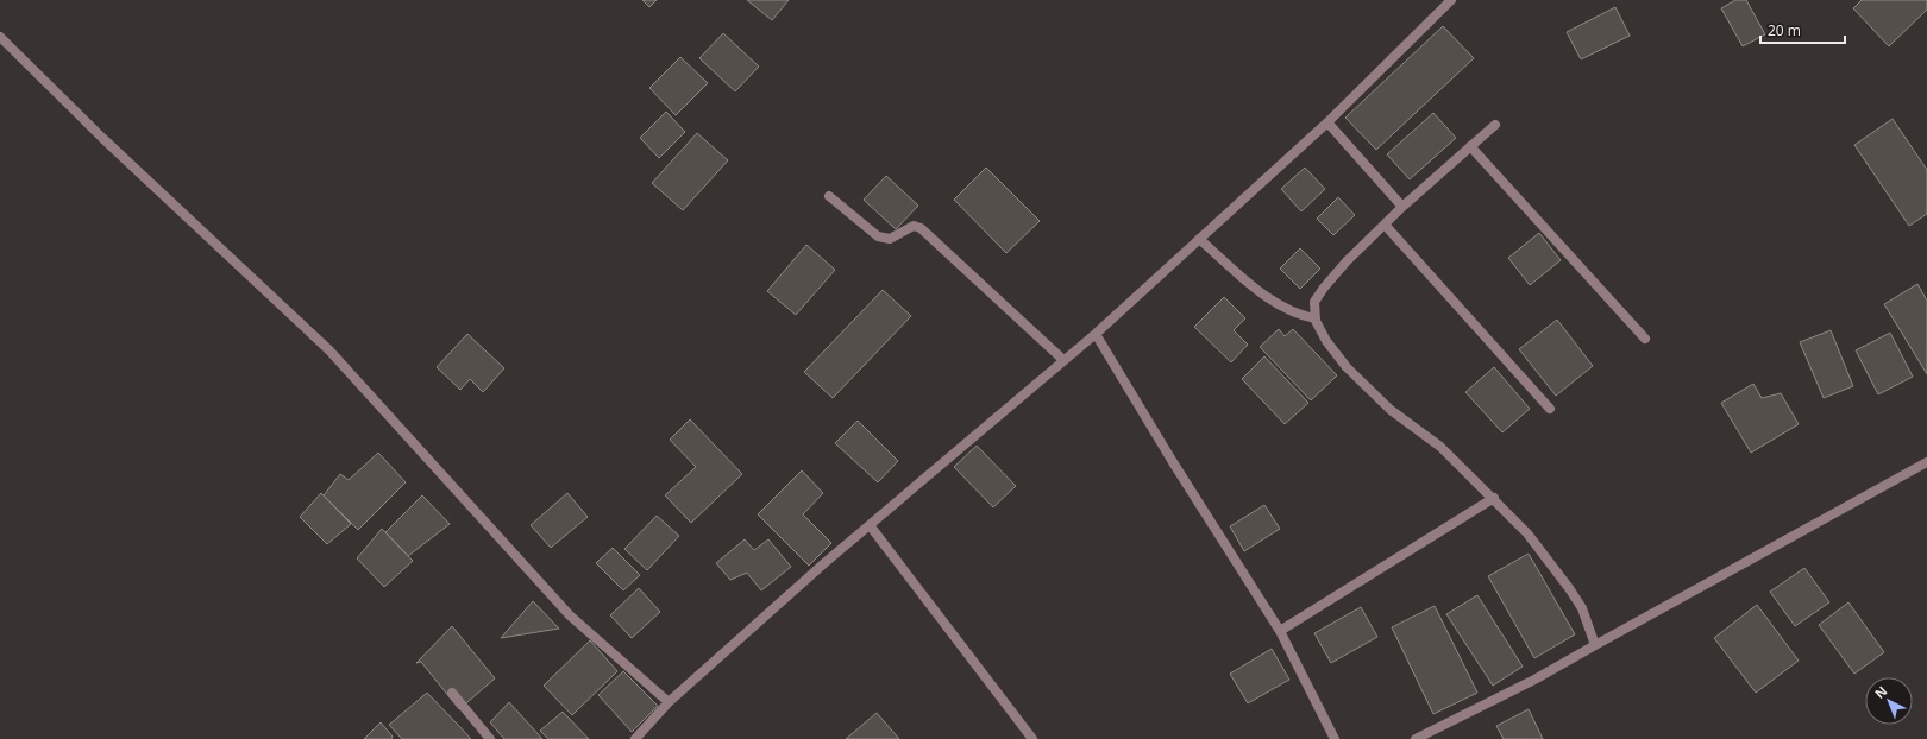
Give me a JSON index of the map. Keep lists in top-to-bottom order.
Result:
{
  "scale_bar": "20 m",
  "north": "top left"
}
